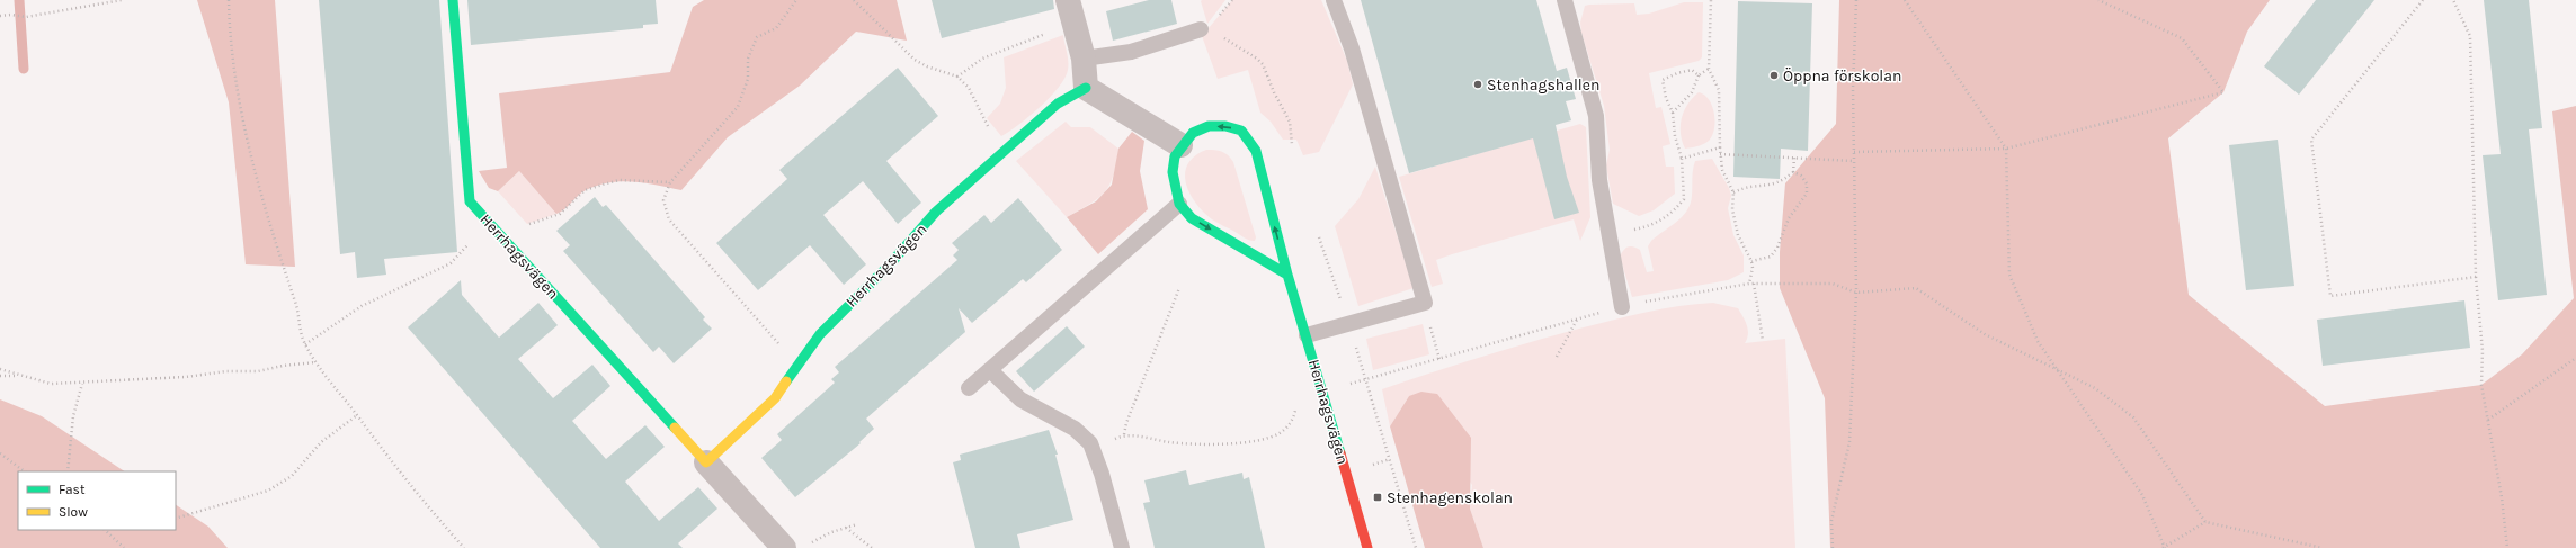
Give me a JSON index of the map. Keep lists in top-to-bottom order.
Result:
{
  "streets": {
    "street": ["Herrhagsvägen"]
  },
  "places": {
    "other": ["Öppna förskolan", "Stenhagshallen"],
    "transit": ["Stenhagenskolan"]
  },
  "legend": ["Fast", "Slow"]
}
